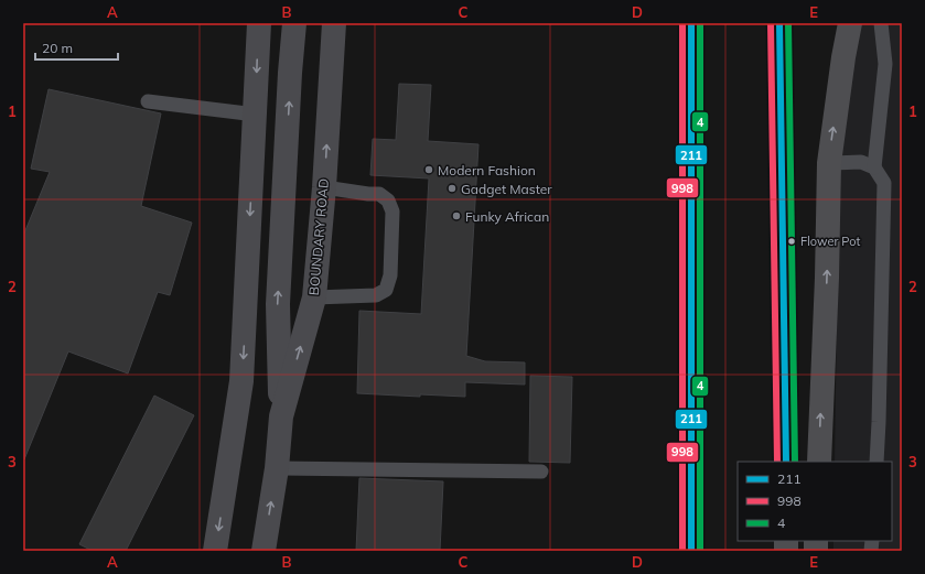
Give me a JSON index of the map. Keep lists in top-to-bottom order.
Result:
{
  "streets": {
    "main road": ["BOUNDARY ROAD"]
  },
  "places": [
    "Modern Fashion",
    "Gadget Master",
    "Funky African",
    "Flower Pot"
  ],
  "lines": ["transit line 211", "transit line 998", "transit line 4"],
  "legend": ["211", "998", "4"],
  "scale_bar": "20 m",
  "grid": {
    "columns": [
      "A",
      "B",
      "C",
      "D",
      "E"
    ],
    "rows": ["1", "2", "3"]
  }
}
